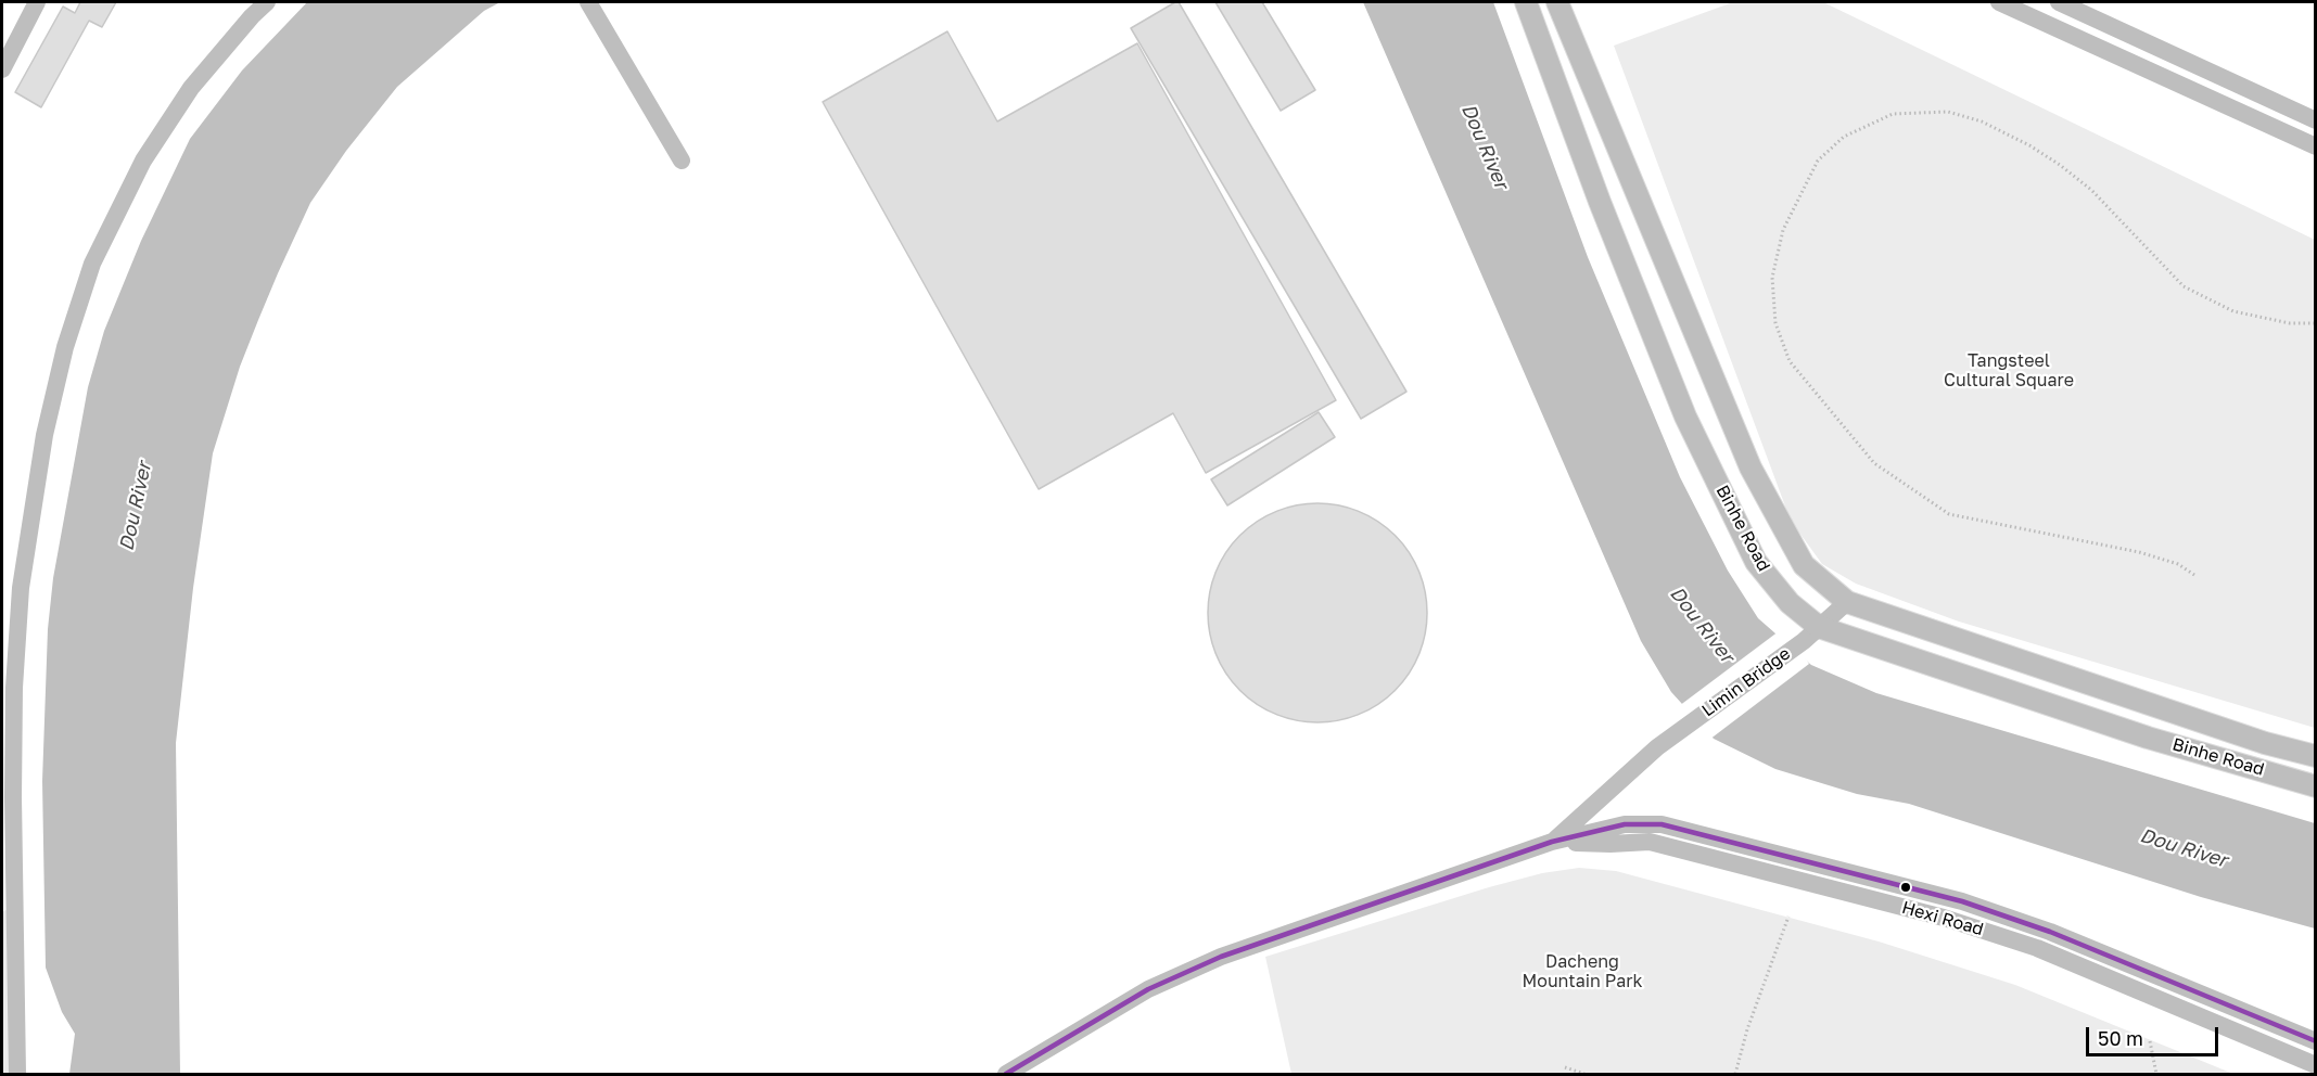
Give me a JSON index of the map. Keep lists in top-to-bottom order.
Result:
{
  "streets": {
    "main road": ["Binhe Road"],
    "street": ["Limin Bridge", "Hexi Road"]
  },
  "crossings": [
    ["Binhe Road", "Limin Bridge"],
    ["Limin Bridge", "Hexi Road"]
  ],
  "water": ["Dou River"],
  "parks": ["Tangsteel Cultural Square", "Dacheng Mountain Park"],
  "scale_bar": "50 m"
}
